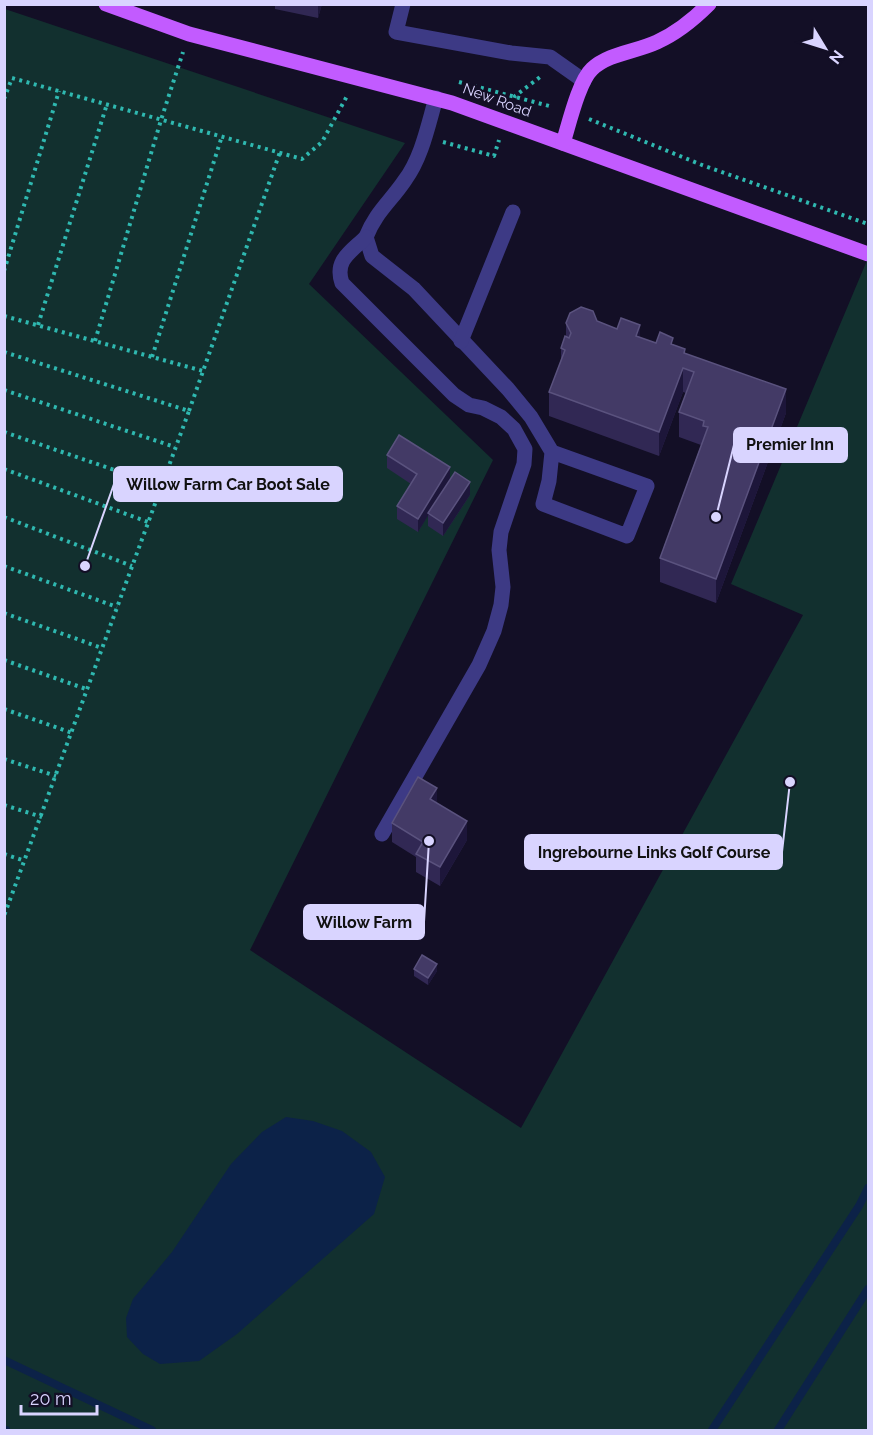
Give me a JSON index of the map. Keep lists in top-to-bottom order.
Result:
{
  "streets": {
    "main road": ["New Road"]
  },
  "places": [
    "Premier Inn",
    "Willow Farm Car Boot Sale",
    "Ingrebourne Links Golf Course",
    "Willow Farm"
  ],
  "scale_bar": "20 m",
  "north": "bottom right"
}
